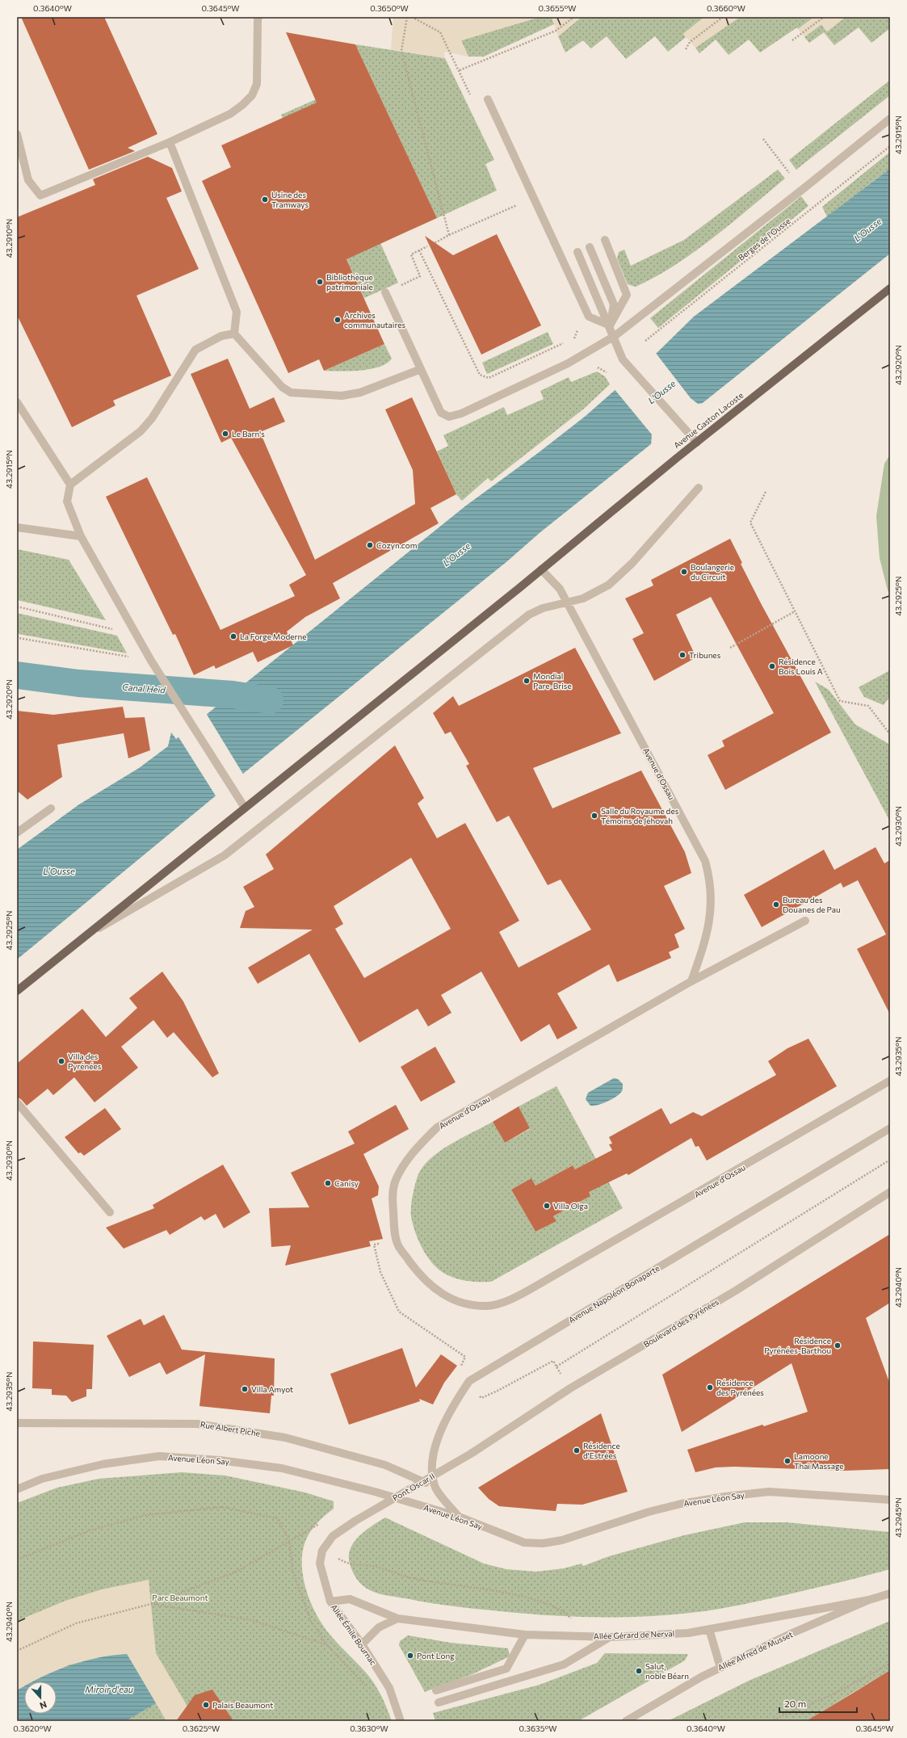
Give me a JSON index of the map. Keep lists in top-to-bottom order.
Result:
{
  "streets": {
    "main road": ["Avenue Gaston Lacoste"],
    "street": [
      "Avenue d'Ossau",
      "Avenue Napoléon Bonaparte",
      "Boulevard des Pyrénées",
      "Rue Albert Piche",
      "Avenue Léon Say",
      "Pont Oscar II",
      "Allée Émile Bournac",
      "Allée Gérard de Nerval",
      "Allée Alfred de Musset"
    ],
    "path": ["Berges de l'Ousse"]
  },
  "crossings": [
    ["Avenue Gaston Lacoste", "Avenue d'Ossau"],
    ["Avenue Napoléon Bonaparte", "Rue Albert Piche"],
    ["Avenue Napoléon Bonaparte", "Avenue Léon Say"],
    ["Boulevard des Pyrénées", "Pont Oscar II"],
    ["Pont Oscar II", "Allée Émile Bournac"],
    ["Allée Émile Bournac", "Allée Gérard de Nerval"],
    ["Allée Gérard de Nerval", "Allée Alfred de Musset"]
  ],
  "water": ["L'Ousse", "Canal Heïd", "Miroir d'eau"],
  "parks": ["Parc Beaumont"],
  "places": [
    "Usine des Tramways",
    "Bibliothèque patrimoniale",
    "Archives communautaires",
    "Le Barn's",
    "Cozyn.com",
    "Boulangerie du Circuit",
    "La Forge Moderne",
    "Tribunes",
    "Résidence Bois Louis A",
    "Mondial Pare-Brise",
    "Salle du Royaume des Témoins de Jéhovah",
    "Bureau des Douanes de Pau",
    "Villa des Pyrénées",
    "Canisy",
    "Villa Olga",
    "Résidence Pyrénées-Barthou",
    "Résidence des Pyrénées",
    "Villa Amyot",
    "Résidence d'Estrées",
    "Lamoone Thaï Massage",
    "Pont Long",
    "Salut, noble Béarn",
    "Palais Beaumont"
  ],
  "scale_bar": "20 m",
  "north": "bottom",
  "coordinates": [
    "0.3640°W",
    "0.3645°W",
    "0.3650°W",
    "0.3655°W",
    "0.3660°W",
    "43.2915°N",
    "43.2910°N",
    "43.2920°N",
    "43.2925°N",
    "43.2930°N",
    "43.2935°N",
    "43.2940°N",
    "43.2945°N",
    "0.3620°W",
    "0.3625°W",
    "0.3630°W",
    "0.3635°W"
  ]
}
